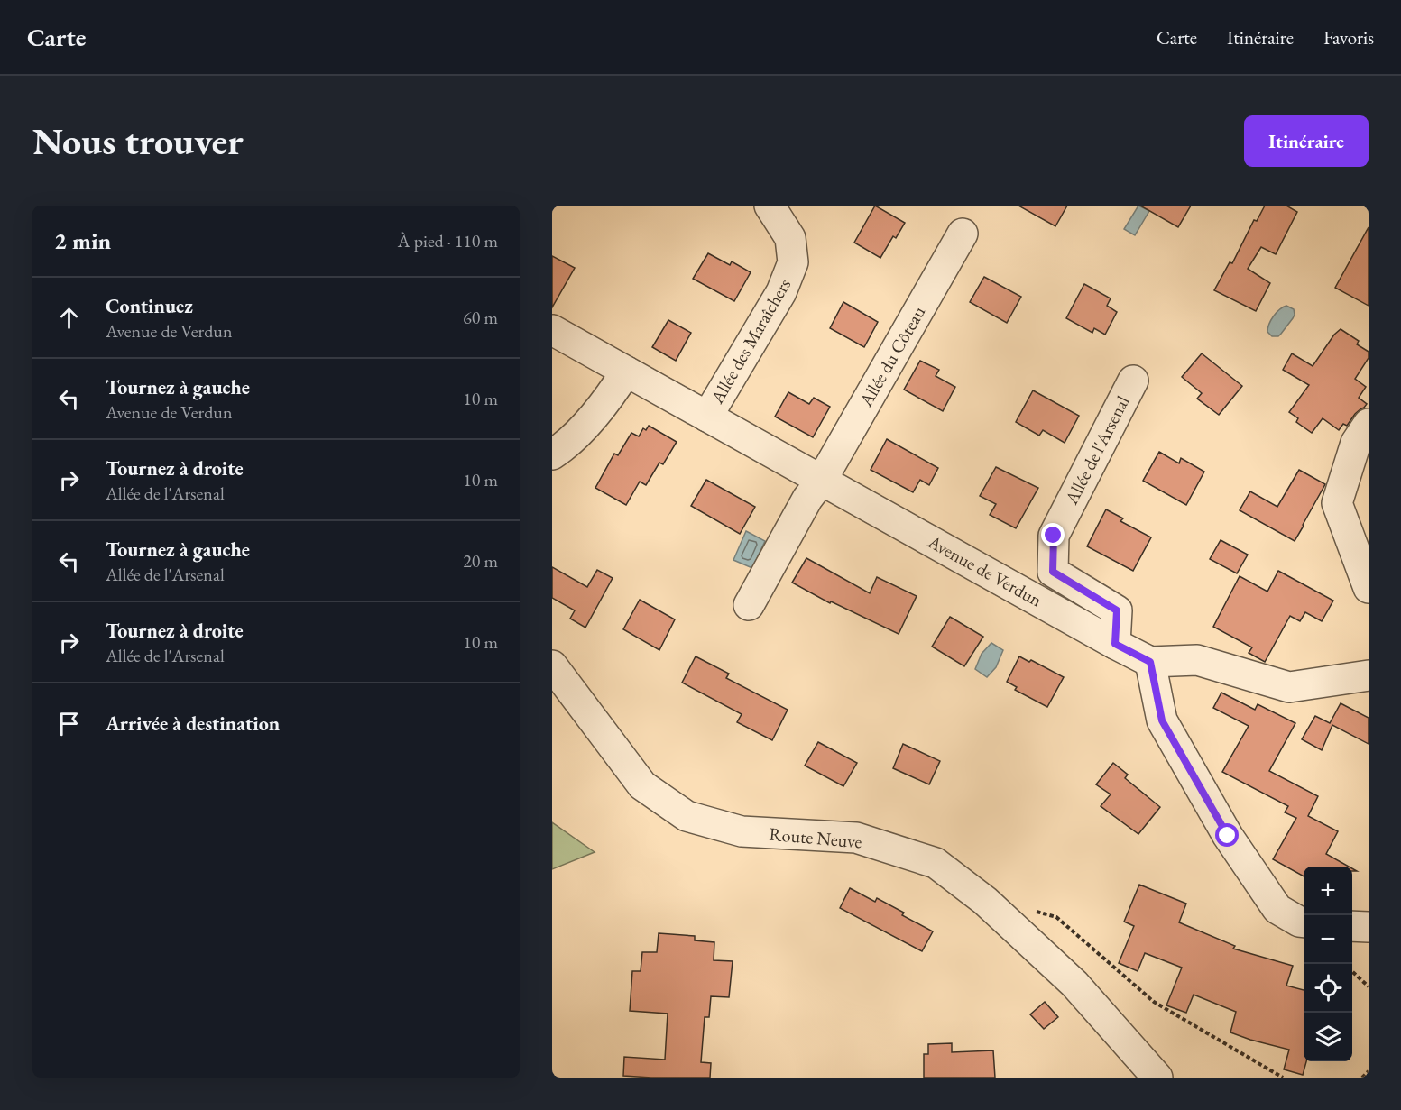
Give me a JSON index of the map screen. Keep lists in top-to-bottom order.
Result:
{
  "streets": {
    "street": [
      "Allée des Maraîchers",
      "Allée du Côteau",
      "Allée de l'Arsenal",
      "Avenue de Verdun",
      "Route Neuve"
    ]
  },
  "crossings": [
    ["Allée des Maraîchers", "Avenue de Verdun"],
    ["Allée du Côteau", "Avenue de Verdun"],
    ["Allée de l'Arsenal", "Avenue de Verdun"]
  ],
  "page": {
    "header": "Carte",
    "nav": ["Carte", "Itinéraire", "Favoris"],
    "buttons": "Itinéraire",
    "title": "Nous trouver",
    "heading": ["2 min", "À pied · 110 m"],
    "list": [
      ["Continuez", "Avenue de Verdun", "60 m"],
      ["Tournez à gauche", "Avenue de Verdun", "10 m"],
      ["Tournez à droite", "Allée de l'Arsenal", "10 m"],
      ["Tournez à gauche", "Allée de l'Arsenal", "20 m"],
      ["Tournez à droite", "Allée de l'Arsenal", "10 m"],
      "Arrivée à destination"
    ],
    "map_buttons": ["+", "−"]
  }
}
